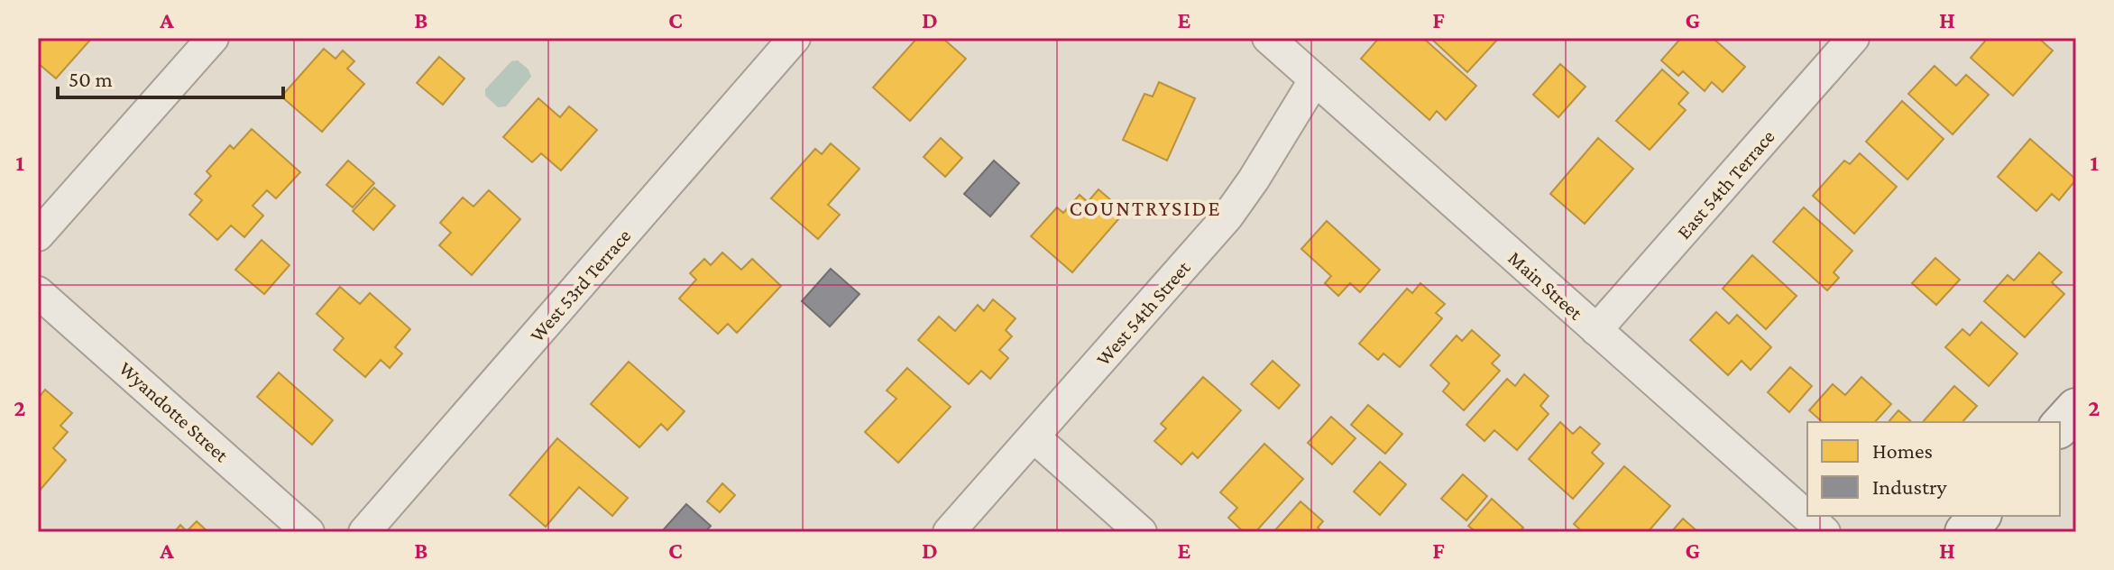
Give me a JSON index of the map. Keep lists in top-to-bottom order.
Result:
{
  "streets": {
    "street": [
      "East 54th Terrace",
      "West 53rd Terrace",
      "Main Street",
      "West 54th Street",
      "Wyandotte Street"
    ]
  },
  "crossings": [
    ["East 54th Terrace", "Main Street"],
    ["Main Street", "West 54th Street"]
  ],
  "districts": ["COUNTRYSIDE"],
  "legend": ["Homes", "Industry"],
  "scale_bar": "50 m",
  "grid": {
    "columns": [
      "A",
      "B",
      "C",
      "D",
      "E",
      "F",
      "G",
      "H"
    ],
    "rows": ["1", "2"]
  }
}
